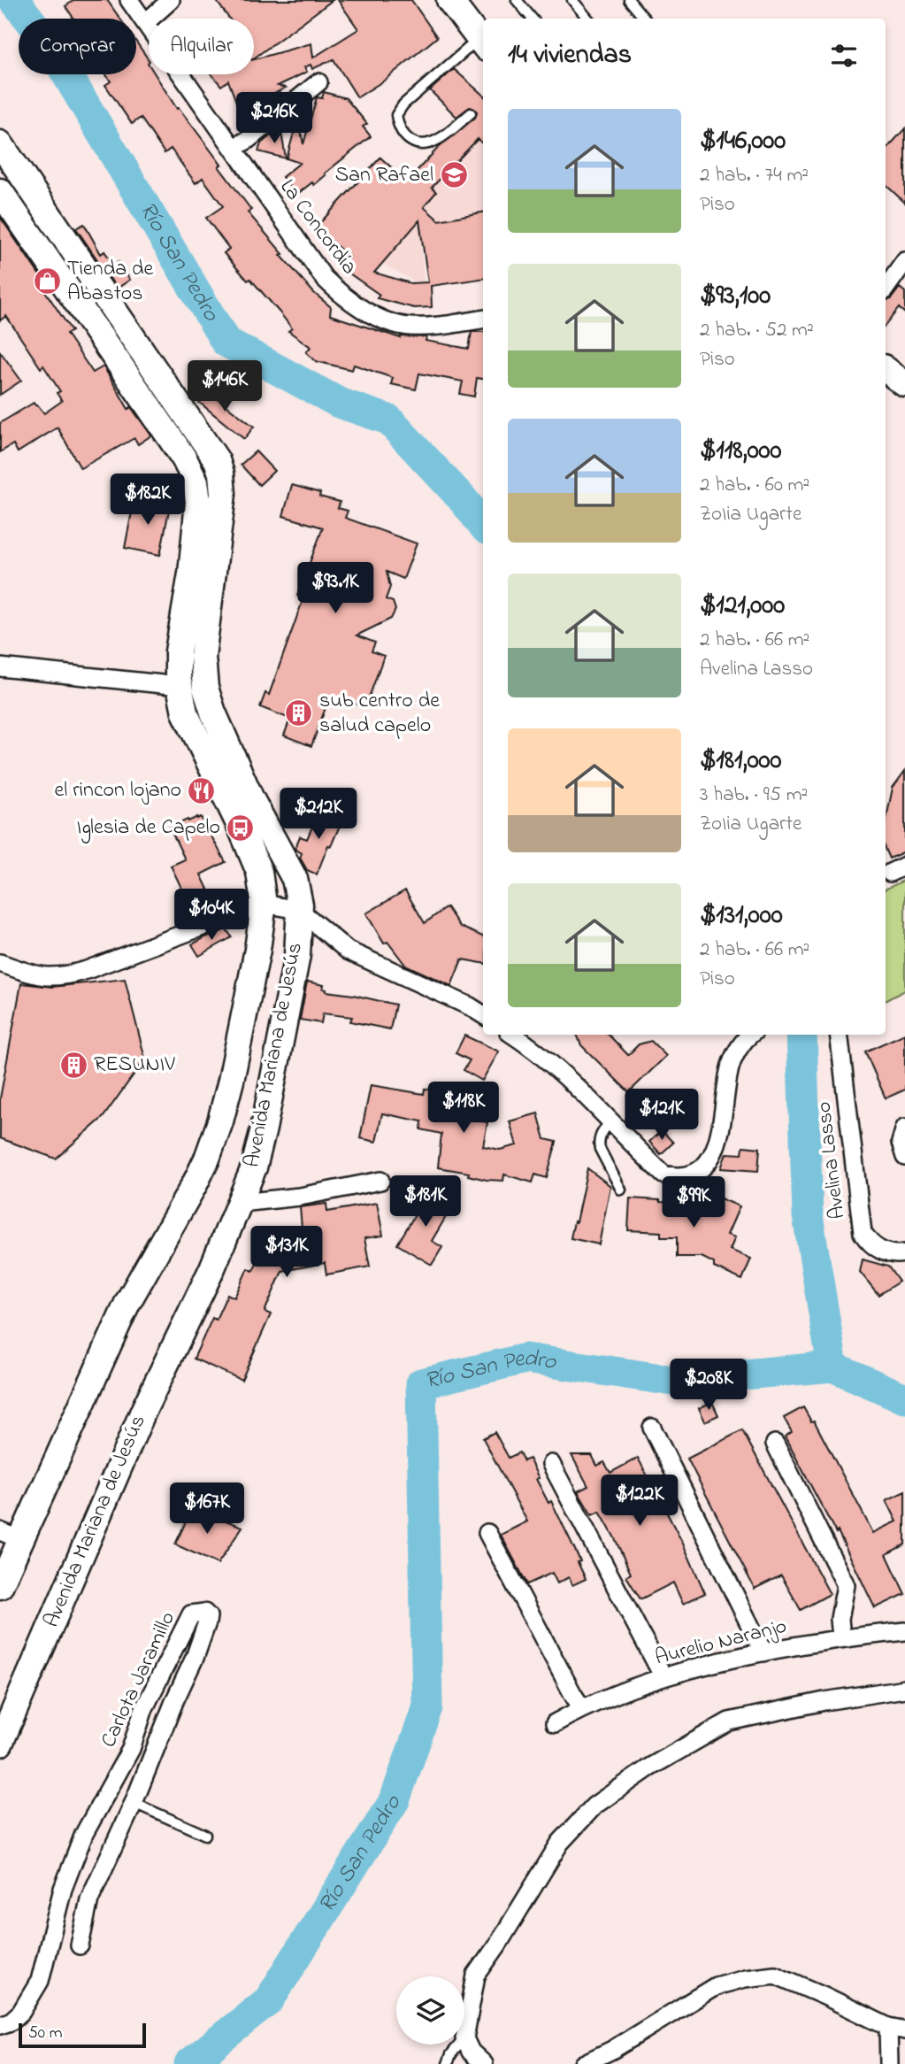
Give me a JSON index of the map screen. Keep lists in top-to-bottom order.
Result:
{
  "streets": {
    "street": [
      "La Concordia",
      "Avenida Mariana de Jesús",
      "Avelina Lasso",
      "Aurelio Naranjo",
      "Carlota Jaramillo"
    ]
  },
  "water": ["Río San Pedro"],
  "places": {
    "school or university": ["San Rafael"],
    "shop": ["Tienda de Abastos"],
    "building": ["sub centro de salud capelo", "RESUNIV"],
    "restaurant": ["el rincon lojano"],
    "bus stop": ["Iglesia de Capelo"]
  },
  "scale_bar": "50 m",
  "page": {
    "chip": ["Comprar", "Alquilar"],
    "heading": "14 viviendas",
    "price": [
      "$216K",
      "$146K",
      "$182K",
      "$93.1K",
      "$212K",
      "$104K",
      "$118K",
      "$121K",
      "$181K",
      "$99K",
      "$131K",
      "$208K",
      "$122K",
      "$167K"
    ],
    "list": [
      {
        "name": "$146,000",
        "note": "2 hab. · 74 m² · Piso"
      },
      {
        "name": "$93,100",
        "note": "2 hab. · 52 m² · Piso"
      },
      {
        "name": "$118,000",
        "note": "2 hab. · 60 m² · ZoIia Ugarte"
      },
      {
        "name": "$121,000",
        "note": "2 hab. · 66 m² · Avelina Lasso"
      },
      {
        "name": "$181,000",
        "note": "3 hab. · 95 m² · ZoIia Ugarte"
      },
      {
        "name": "$131,000",
        "note": "2 hab. · 66 m² · Piso"
      }
    ],
    "scale": "50 m"
  }
}
